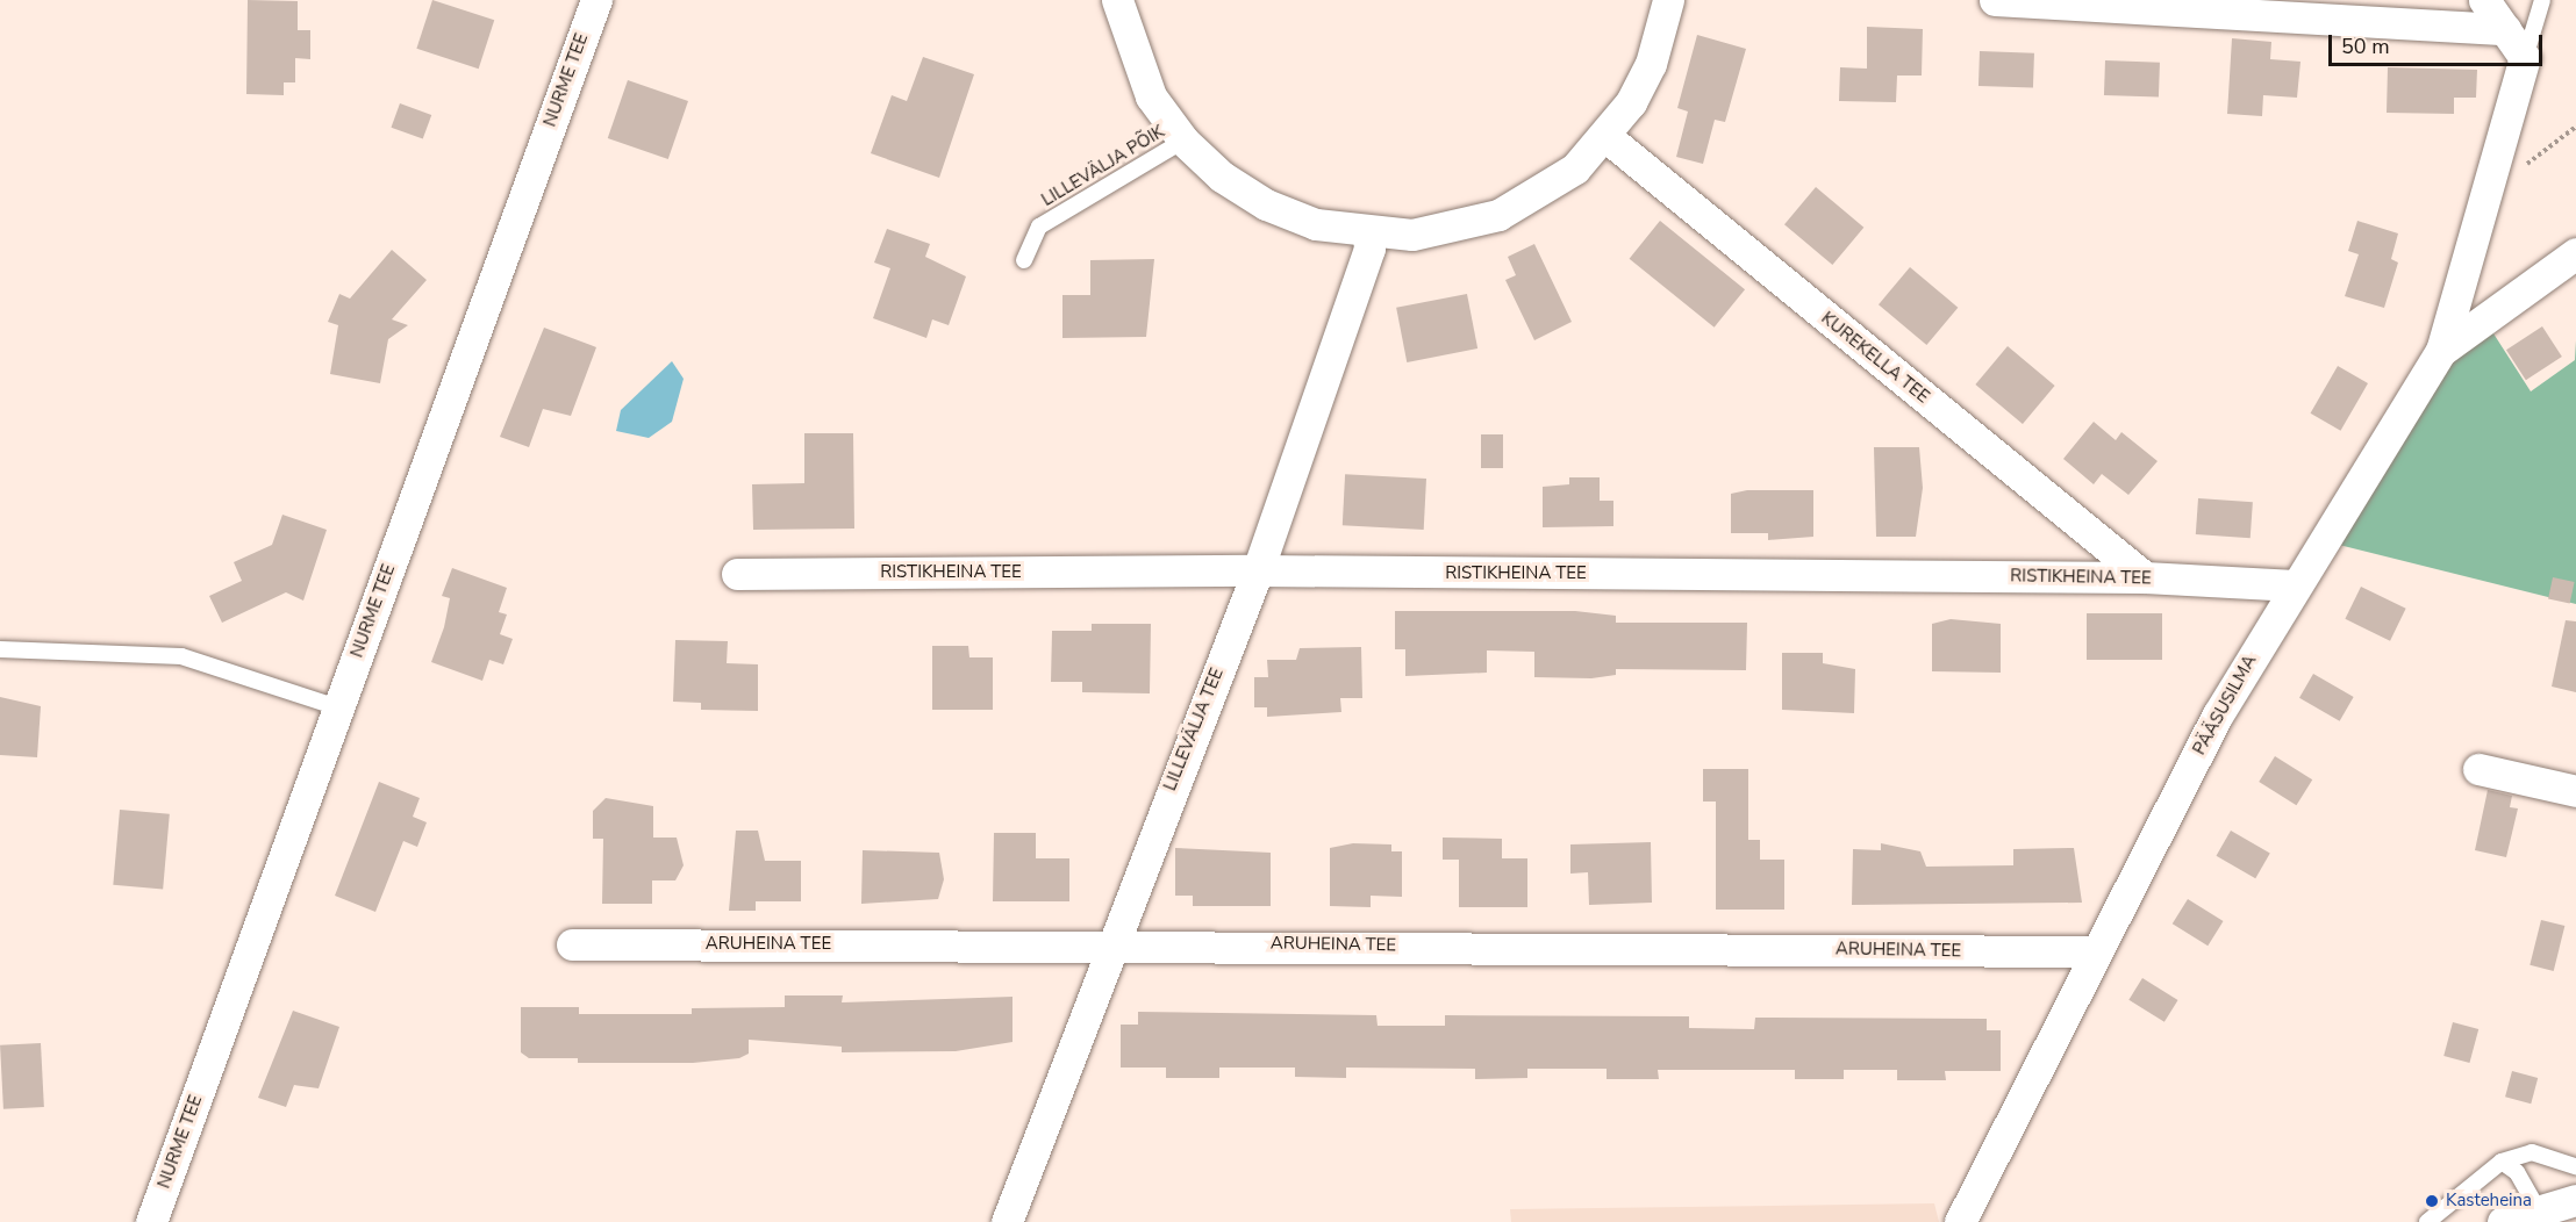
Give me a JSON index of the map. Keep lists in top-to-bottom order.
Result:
{
  "streets": {
    "street": [
      "NURME TEE",
      "KUREKELLA TEE",
      "RISTIKHEINA TEE",
      "PÄÄSUSILMA",
      "LILLEVÄLJA TEE",
      "ARUHEINA TEE"
    ],
    "lane": ["LILLEVÄLJA PÕIK"]
  },
  "crossings": [
    ["KUREKELLA TEE", "RISTIKHEINA TEE"],
    ["RISTIKHEINA TEE", "PÄÄSUSILMA"],
    ["RISTIKHEINA TEE", "LILLEVÄLJA TEE"],
    ["PÄÄSUSILMA", "ARUHEINA TEE"],
    ["LILLEVÄLJA TEE", "ARUHEINA TEE"]
  ],
  "places": ["Kasteheina"],
  "scale_bar": "50 m"
}
